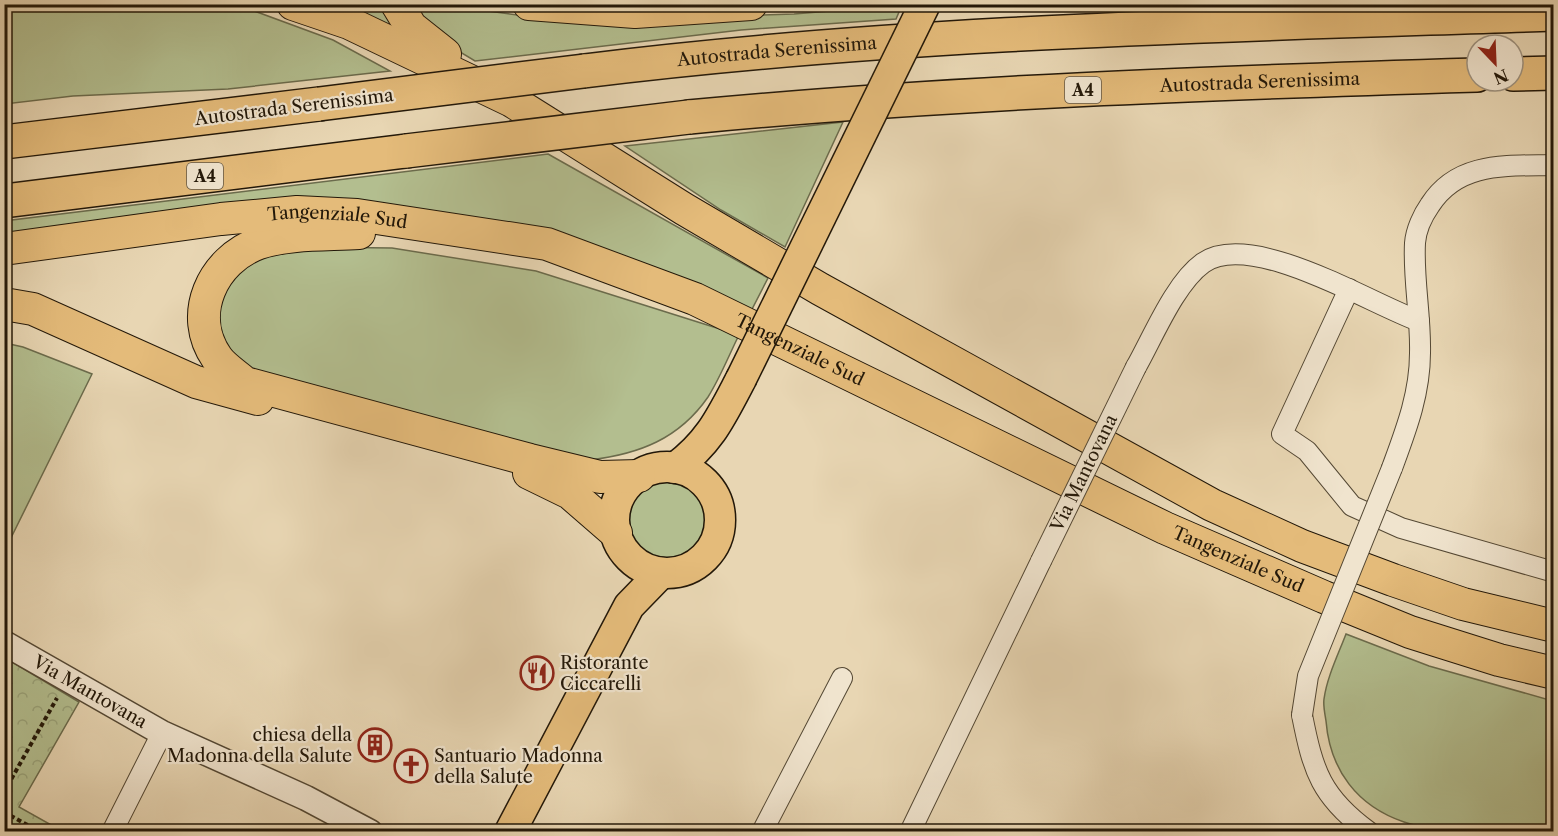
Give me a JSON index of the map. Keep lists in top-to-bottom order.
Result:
{
  "streets": {
    "highway": ["Autostrada Serenissima", "A4", "Tangenziale Sud"],
    "street": ["Via Mantovana"]
  },
  "places": {
    "restaurant": ["Ristorante Ciccarelli"],
    "building": ["chiesa della Madonna della Salute"],
    "church": ["Santuario Madonna della Salute"]
  },
  "north": "bottom right"
}
